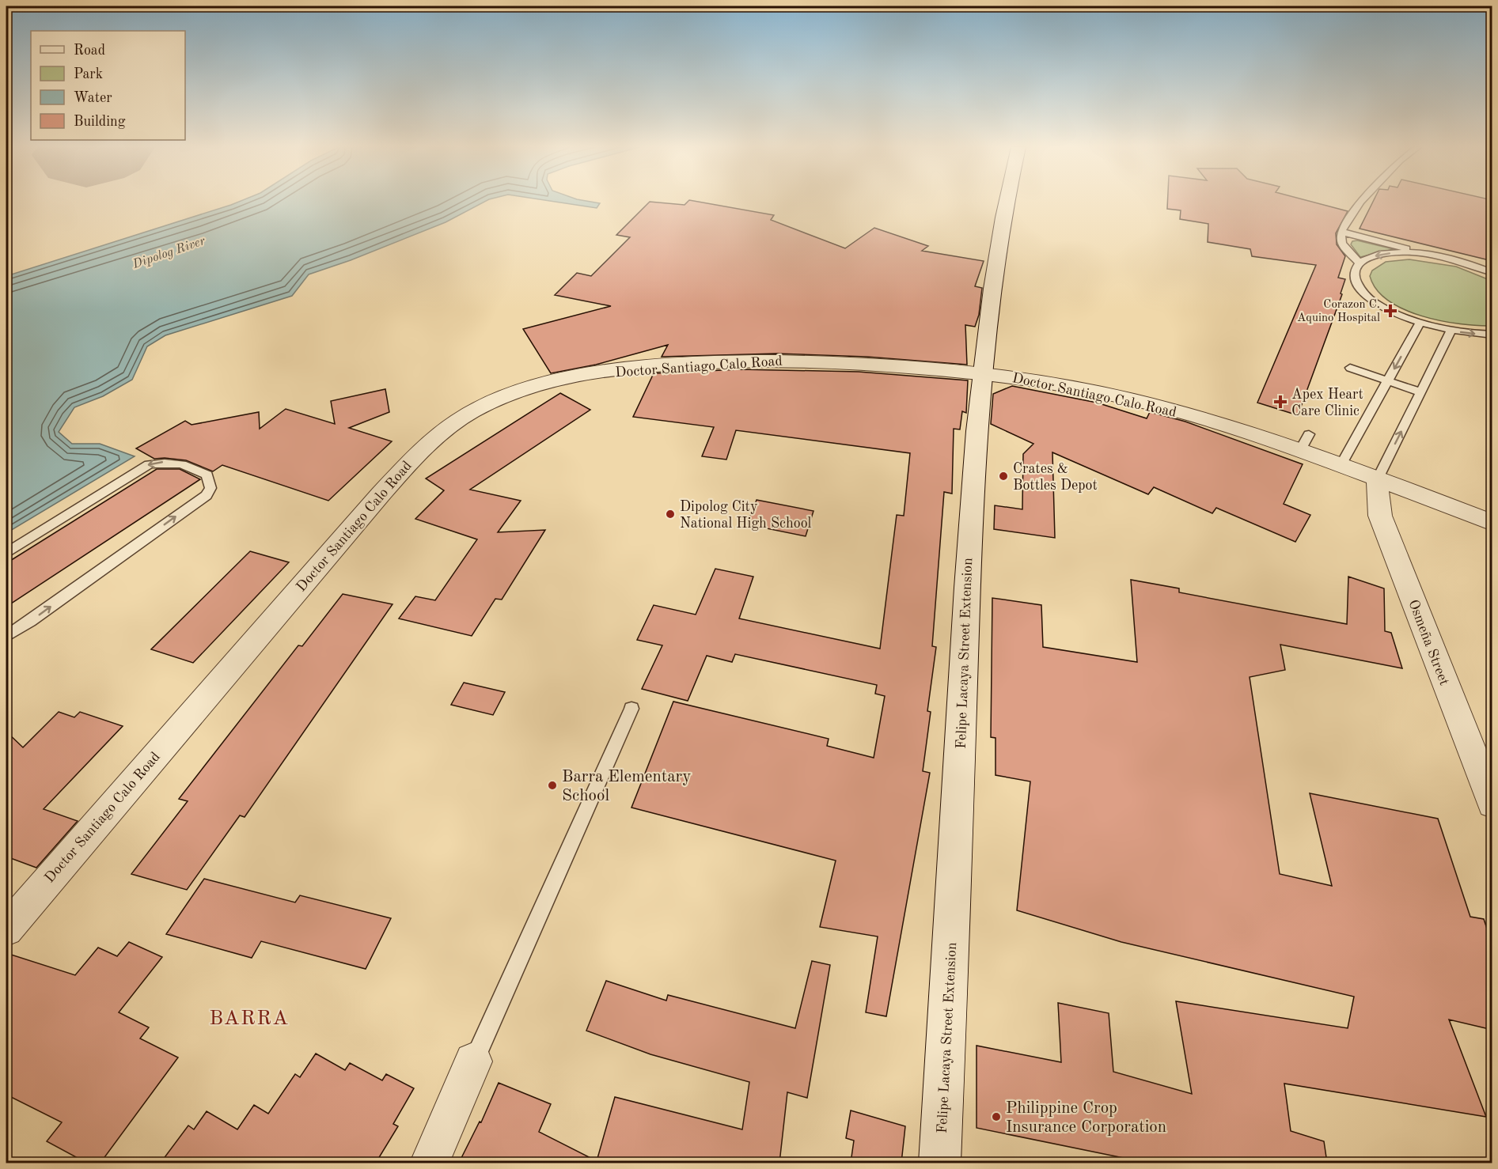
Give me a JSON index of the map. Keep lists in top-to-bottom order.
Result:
{
  "streets": {
    "main road": ["Felipe Lacaya Street Extension"],
    "street": ["Doctor Santiago Calo Road", "Osmeña Street"]
  },
  "crossings": [
    ["Doctor Santiago Calo Road", "Osmeña Street"],
    ["Doctor Santiago Calo Road", "Felipe Lacaya Street Extension"]
  ],
  "districts": ["BARRA"],
  "water": ["Dipolog River"],
  "places": {
    "health": ["Corazon C. Aquino Hospital", "Apex Heart Care Clinic"],
    "other": [
      "Crates & Bottles Depot",
      "Dipolog City National High School",
      "Barra Elementary School",
      "Philippine Crop Insurance Corporation"
    ]
  },
  "legend": [
    "Road",
    "Park",
    "Water",
    "Building"
  ]
}
